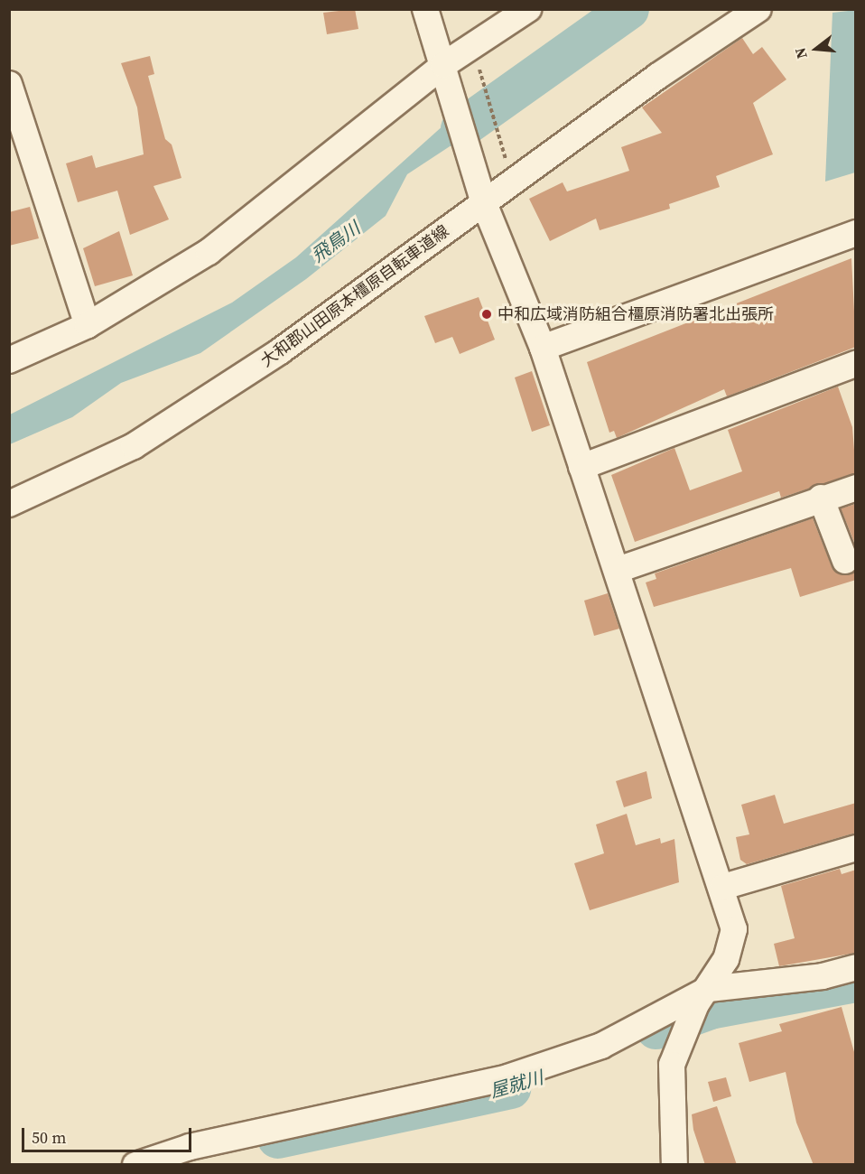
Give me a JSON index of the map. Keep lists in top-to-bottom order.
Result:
{
  "streets": {
    "street": ["大和郡山田原本橿原自転車道線"]
  },
  "water": ["飛鳥川", "屋就川"],
  "places": ["中和広域消防組合橿原消防署北出張所"],
  "scale_bar": "50 m",
  "north": "left"
}
